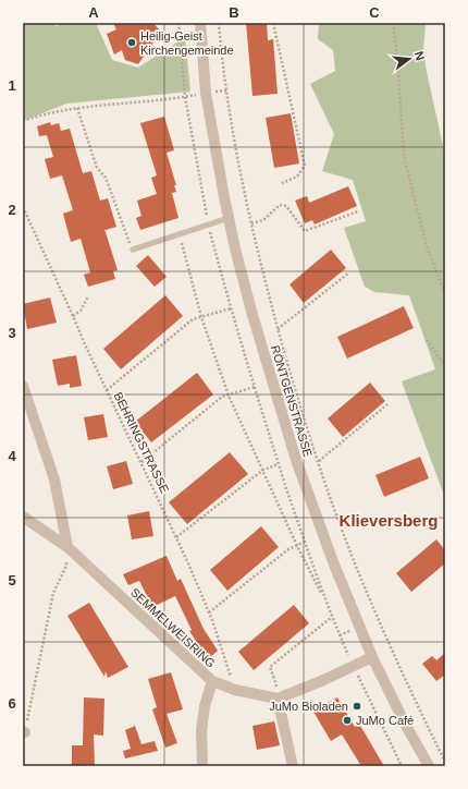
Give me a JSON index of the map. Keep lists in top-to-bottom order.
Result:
{
  "streets": {
    "street": ["RÖNTGENSTRASSE", "SEMMELWEISRING"],
    "path": ["BEHRINGSTRASSE"]
  },
  "crossings": [
    ["BEHRINGSTRASSE", "SEMMELWEISRING"]
  ],
  "districts": ["Klieversberg"],
  "places": ["Heilig-Geist Kirchengemeinde", "JuMo Bioladen", "JuMo Café"],
  "north": "right",
  "grid": {
    "columns": ["A", "B", "C"],
    "rows": [
      "1",
      "2",
      "3",
      "4",
      "5",
      "6"
    ]
  }
}
